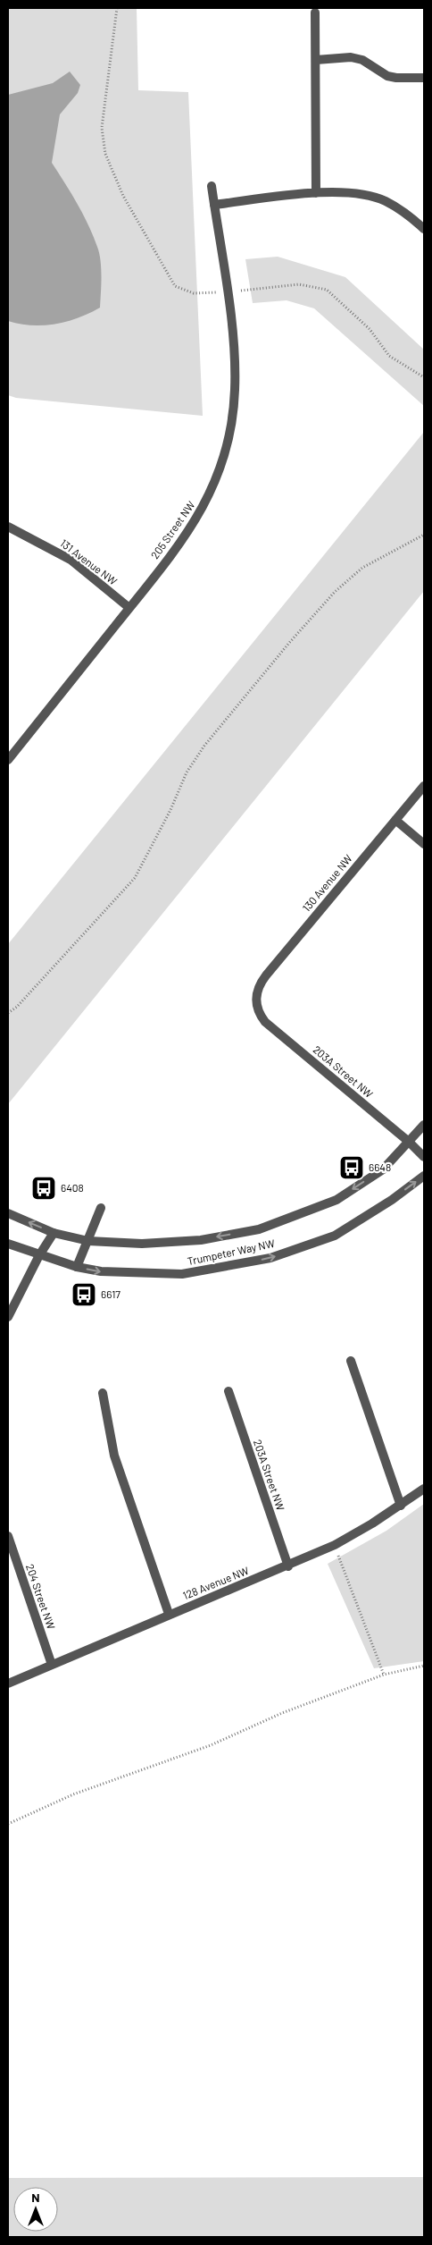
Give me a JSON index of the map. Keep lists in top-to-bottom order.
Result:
{
  "streets": {
    "street": [
      "205 Street NW",
      "131 Avenue NW",
      "130 Avenue NW",
      "203A Street NW",
      "Trumpeter Way NW",
      "128 Avenue NW",
      "204 Street NW"
    ]
  },
  "crossings": [
    ["205 Street NW", "131 Avenue NW"],
    ["130 Avenue NW", "203A Street NW"],
    ["203A Street NW", "Trumpeter Way NW"],
    ["203A Street NW", "128 Avenue NW"],
    ["128 Avenue NW", "204 Street NW"]
  ],
  "places": {
    "bus stop": ["6648", "6408", "6617"]
  },
  "north": "top"
}
